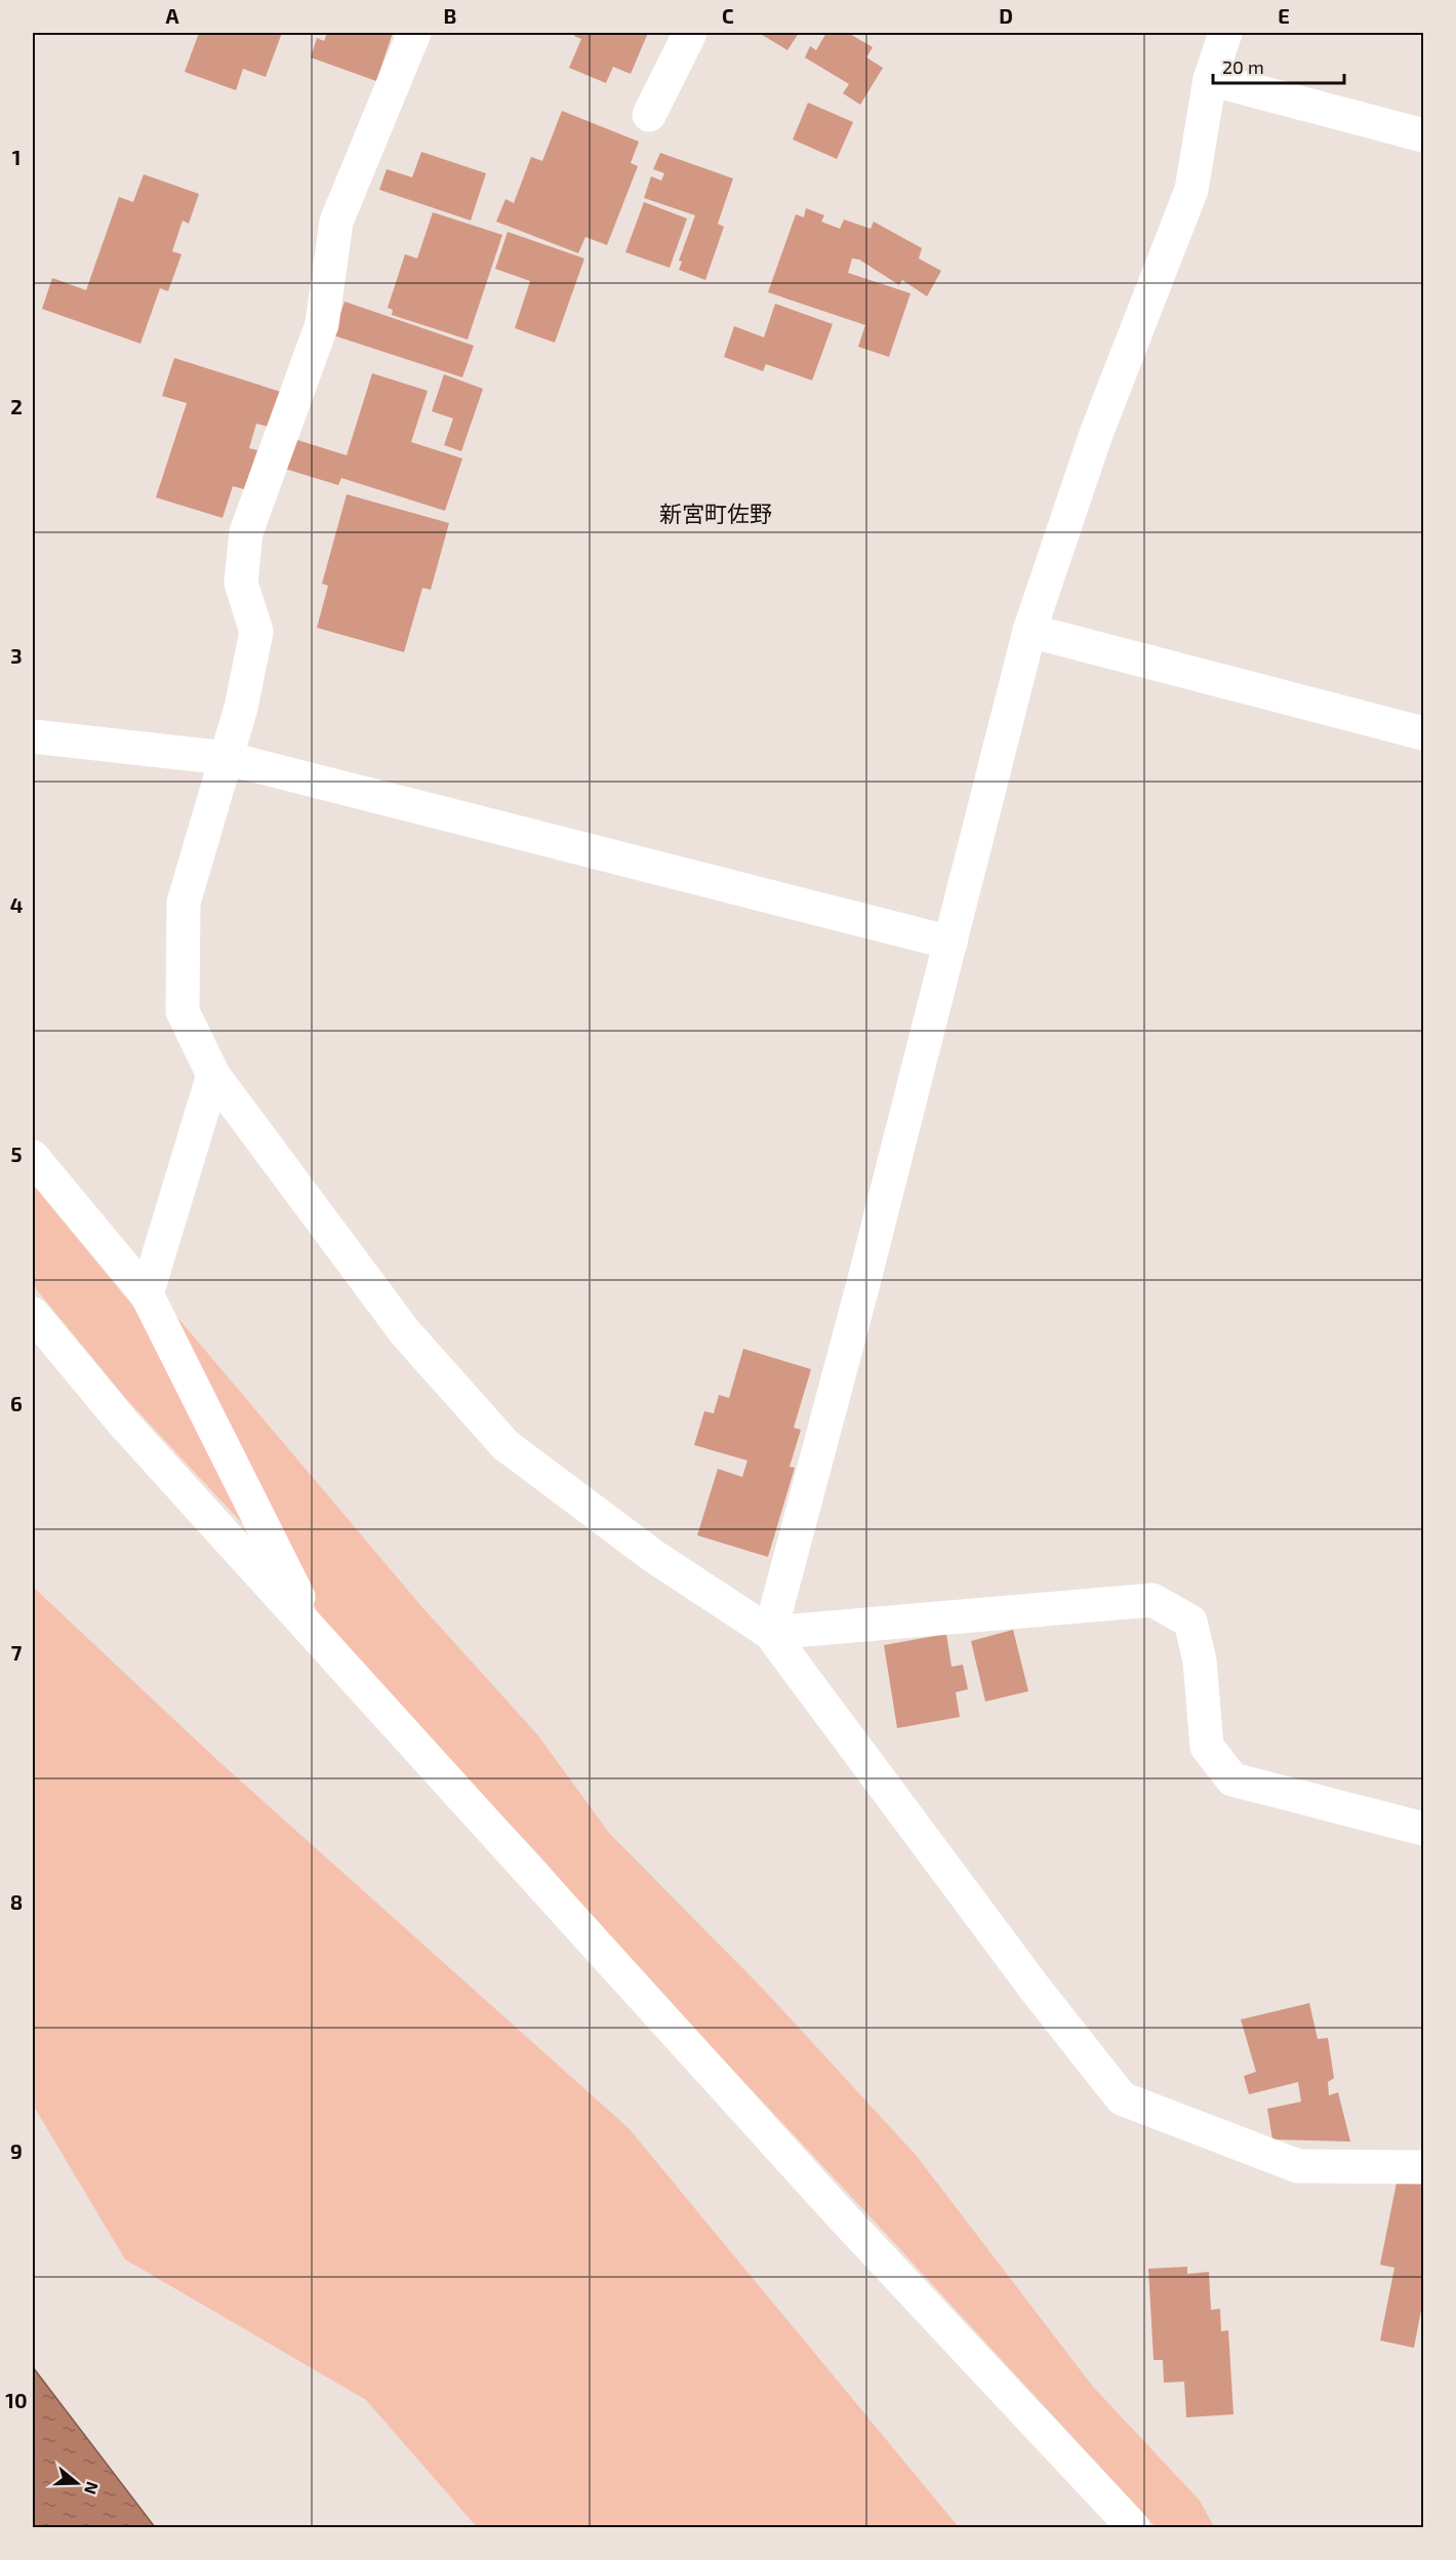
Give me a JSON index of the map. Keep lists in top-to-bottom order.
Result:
{
  "districts": ["新宮町佐野"],
  "scale_bar": "20 m",
  "north": "right",
  "grid": {
    "columns": [
      "A",
      "B",
      "C",
      "D",
      "E"
    ],
    "rows": [
      "1",
      "2",
      "3",
      "4",
      "5",
      "6",
      "7",
      "8",
      "9",
      "10"
    ]
  }
}
